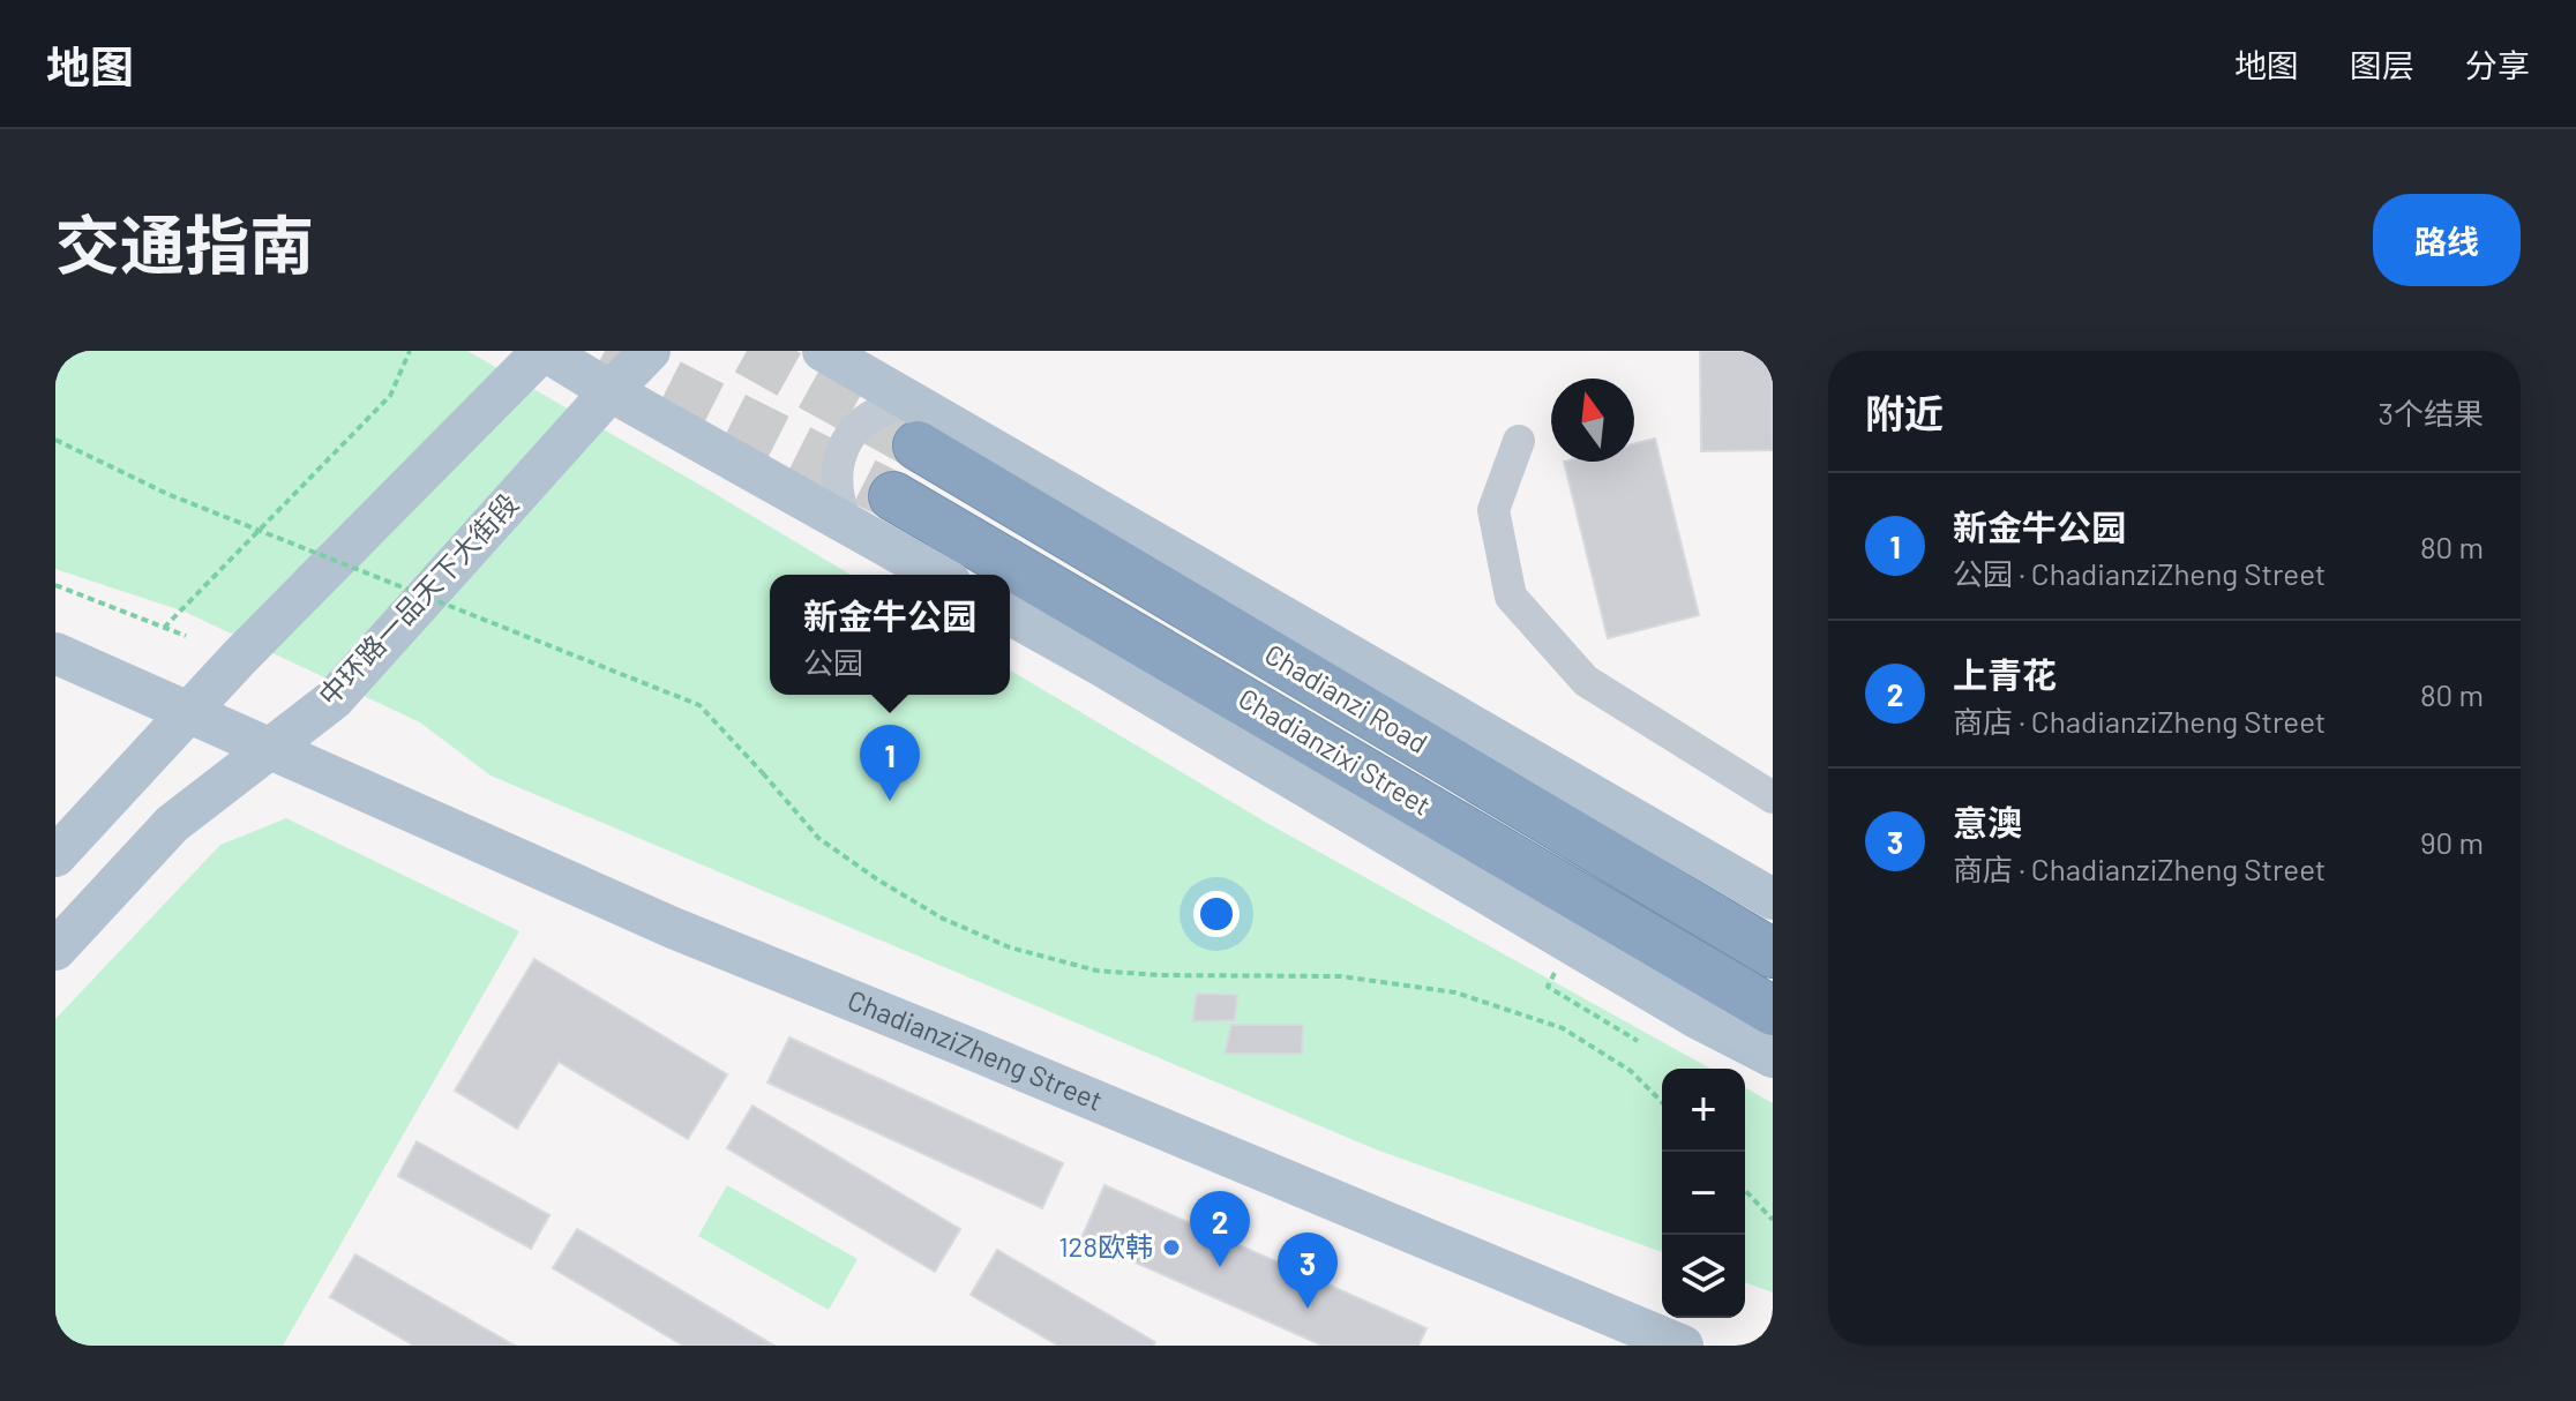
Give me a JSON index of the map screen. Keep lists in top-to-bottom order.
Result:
{
  "streets": {
    "highway": ["Chadianzi Road", "Chadianzixi Street"],
    "main road": ["中环路一品天下大街段", "ChadianziZheng Street"]
  },
  "crossings": [
    ["中环路一品天下大街段", "ChadianziZheng Street"]
  ],
  "places": ["128欧韩"],
  "north": "top",
  "page": {
    "header": "地图",
    "nav": ["地图", "图层", "分享"],
    "title": "交通指南",
    "buttons": "路线",
    "heading": ["附近", "3个结果"],
    "list": [
      {
        "mark": "1",
        "name": "新金牛公园",
        "note": "公园 · ChadianziZheng Street",
        "value": "80 m"
      },
      {
        "mark": "2",
        "name": "上青花",
        "note": "商店 · ChadianziZheng Street",
        "value": "80 m"
      },
      {
        "mark": "3",
        "name": "意澳",
        "note": "商店 · ChadianziZheng Street",
        "value": "90 m"
      }
    ],
    "popup": ["新金牛公园", "公园"],
    "pins": ["1", "2", "3"],
    "map_buttons": ["+", "−"]
  }
}
